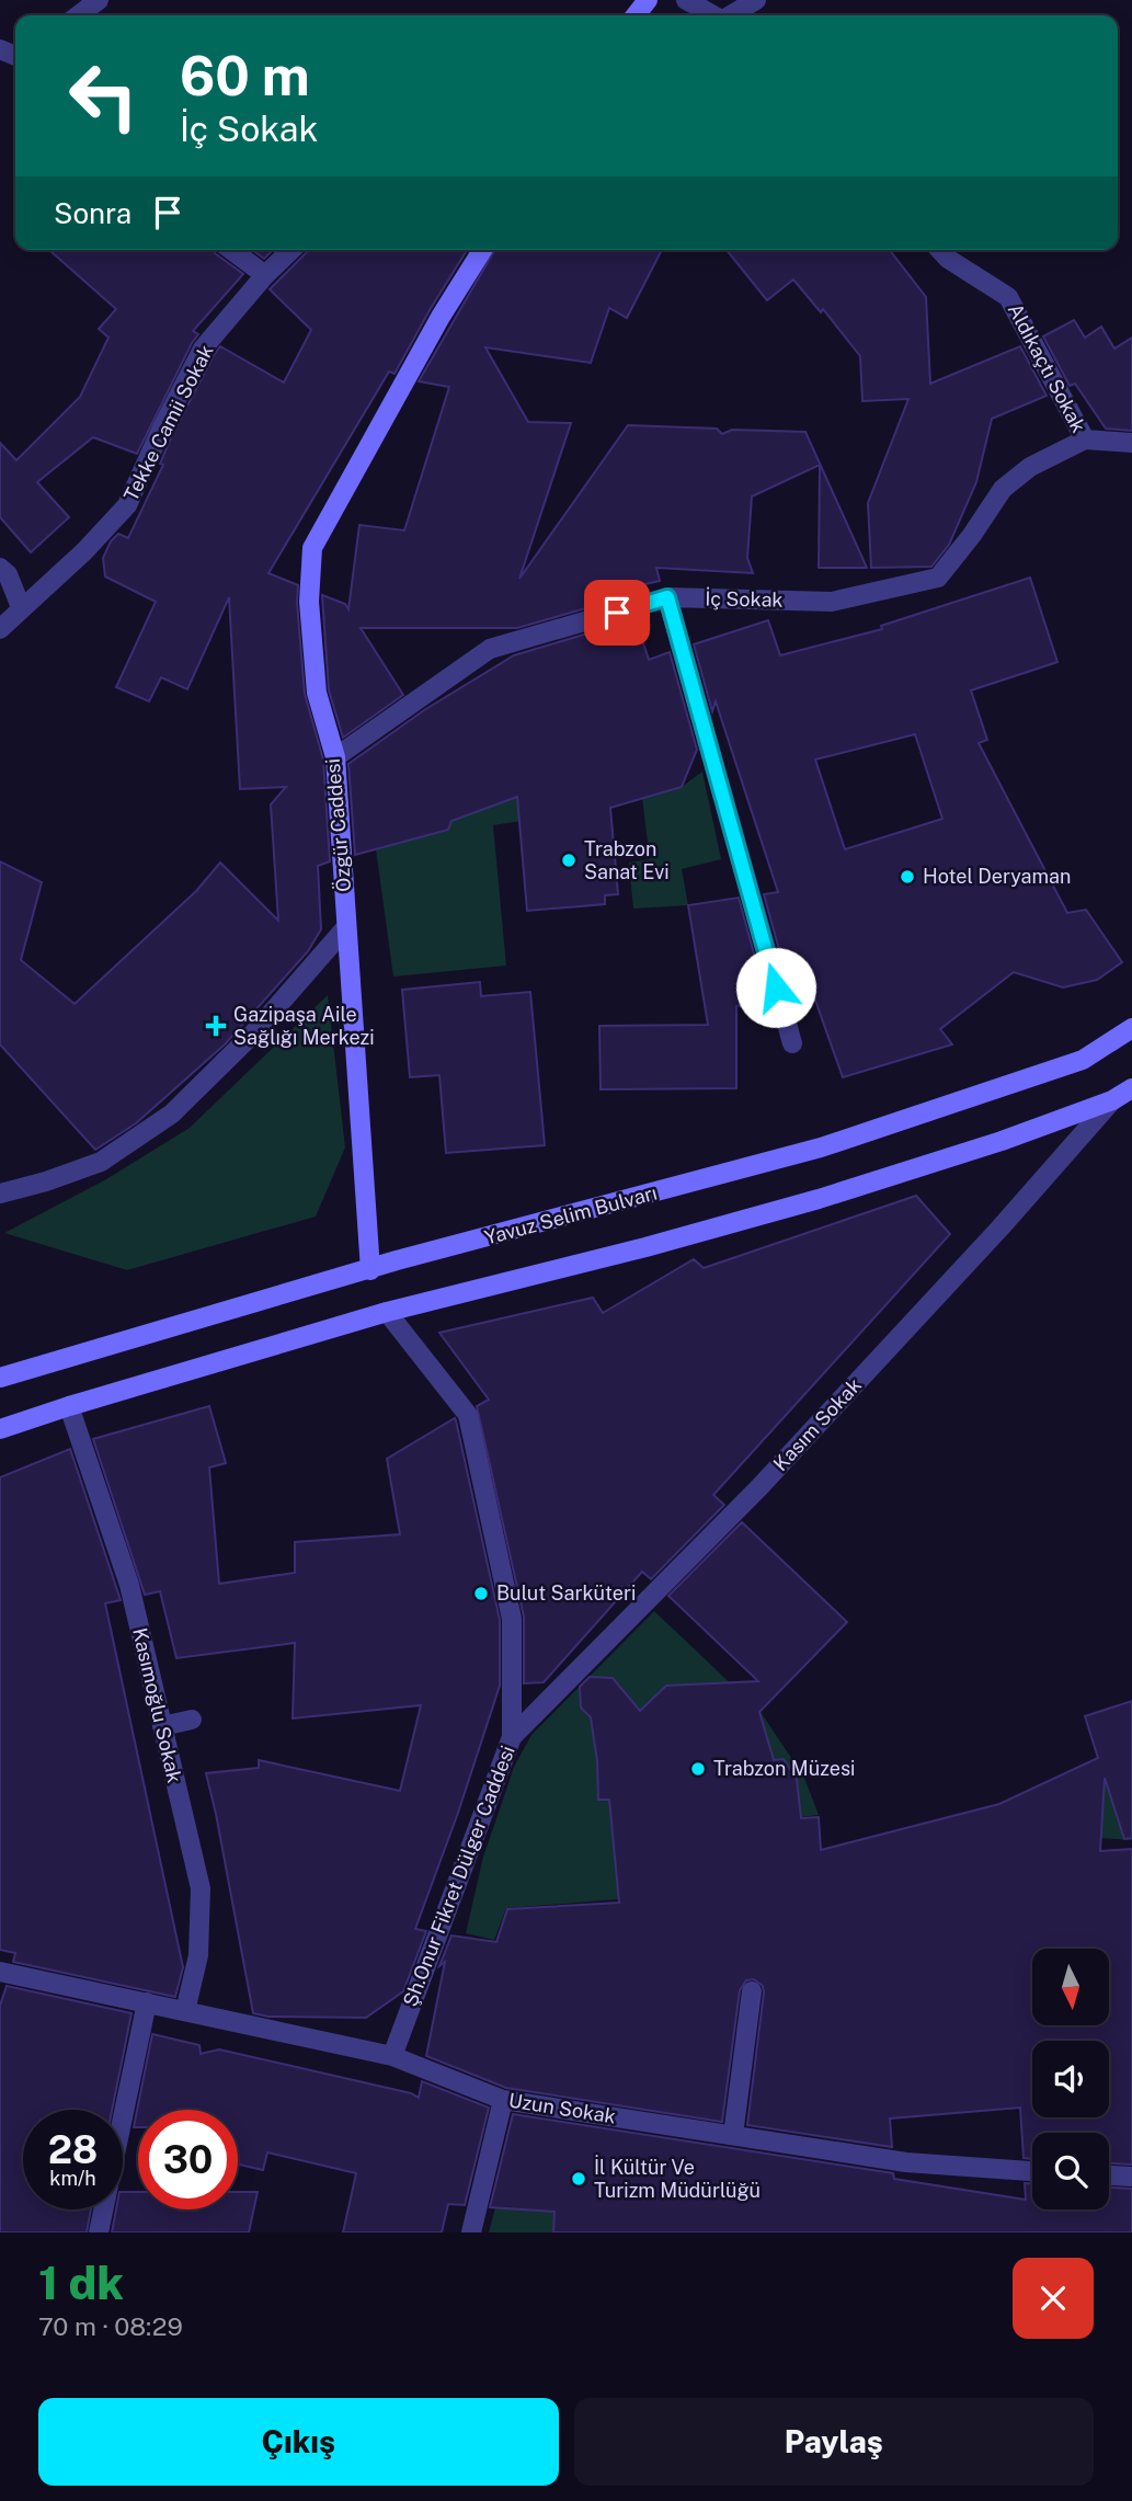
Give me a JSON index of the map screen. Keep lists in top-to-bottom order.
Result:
{
  "streets": {
    "main road": ["Özgür Caddesi", "Yavuz Selim Bulvarı"],
    "street": [
      "Aldıkaçtı Sokak",
      "Tekke Camii Sokak",
      "İç Sokak",
      "Kasım Sokak",
      "Kasımoğlu Sokak",
      "Şh.Onur Fikret Dülger Caddesi",
      "Uzun Sokak"
    ]
  },
  "crossings": [
    ["Aldıkaçtı Sokak", "İç Sokak"],
    ["İç Sokak", "Özgür Caddesi"],
    ["Özgür Caddesi", "Yavuz Selim Bulvarı"],
    ["Kasım Sokak", "Şh.Onur Fikret Dülger Caddesi"],
    ["Kasımoğlu Sokak", "Uzun Sokak"],
    ["Şh.Onur Fikret Dülger Caddesi", "Uzun Sokak"]
  ],
  "places": {
    "other": [
      "Trabzon Sanat Evi",
      "Hotel Deryaman",
      "Bulut Sarküteri",
      "Trabzon Müzesi",
      "İl Kültür Ve Turizm Müdürlüğü"
    ],
    "health": ["Gazipaşa Aile Sağlığı Merkezi"]
  },
  "north": "bottom",
  "page": {
    "turn": ["60 m", "İç Sokak"],
    "then": "Sonra",
    "speed": "28 km/h",
    "limit": "30",
    "heading": ["1 dk", "70 m · 08:29"],
    "buttons": ["Çıkış", "Paylaş"]
  }
}
